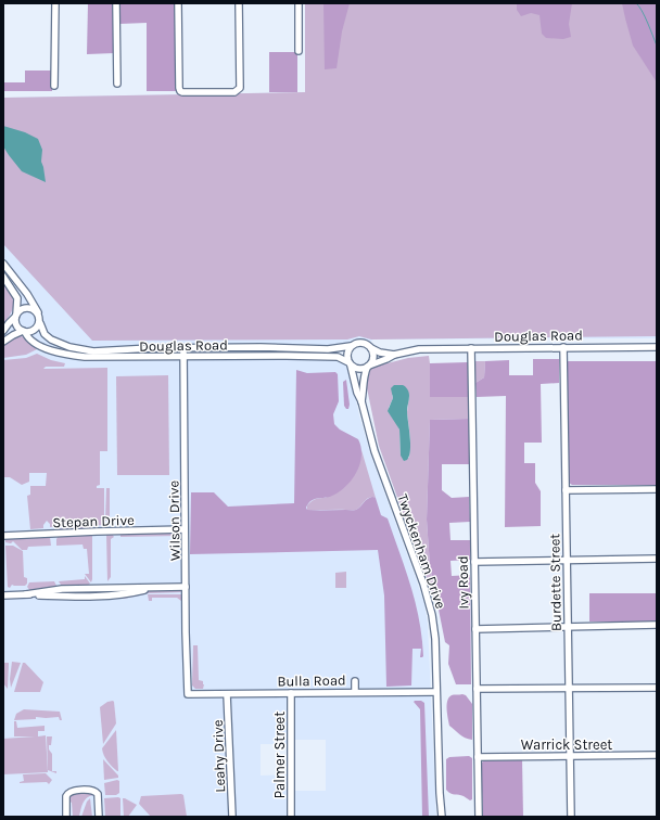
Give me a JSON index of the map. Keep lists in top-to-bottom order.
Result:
{
  "streets": {
    "street": [
      "Douglas Road",
      "Stepan Drive",
      "Wilson Drive",
      "Twyckenham Drive",
      "Ivy Road",
      "Burdette Street",
      "Bulla Road",
      "Warrick Street",
      "Palmer Street",
      "Leahy Drive"
    ]
  },
  "crossings": [
    ["Douglas Road", "Wilson Drive"],
    ["Douglas Road", "Twyckenham Drive"],
    ["Douglas Road", "Ivy Road"],
    ["Douglas Road", "Burdette Street"],
    ["Stepan Drive", "Wilson Drive"],
    ["Wilson Drive", "Bulla Road"],
    ["Twyckenham Drive", "Bulla Road"],
    ["Ivy Road", "Warrick Street"],
    ["Burdette Street", "Warrick Street"],
    ["Bulla Road", "Palmer Street"],
    ["Bulla Road", "Leahy Drive"]
  ]
}
